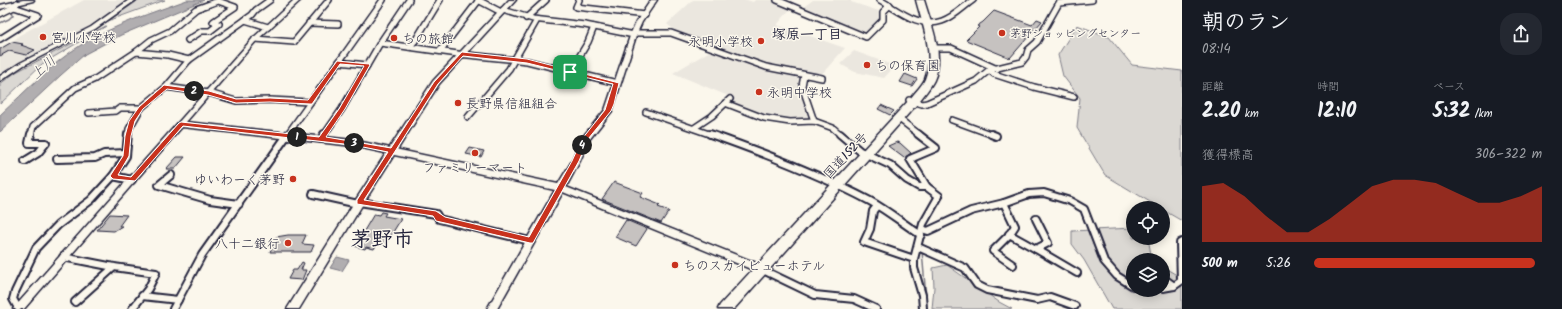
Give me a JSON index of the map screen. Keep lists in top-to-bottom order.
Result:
{
  "streets": {
    "highway": ["国道152号"]
  },
  "districts": ["塚原一丁目", "茅野市"],
  "water": ["上川"],
  "places": [
    "茅野ショッピングセンター",
    "宮川小学校",
    "ちの旅館",
    "永明小学校",
    "ちの保育園",
    "永明中学校",
    "長野県信組組合",
    "ファミリーマート",
    "ゆいわーく茅野",
    "八十二銀行",
    "ちのスカイビューホテル"
  ],
  "page": {
    "heading": ["朝のラン", "08:14"],
    "stats": [
      ["距離", "2.20 km"],
      ["時間", "12:10"],
      ["ペース", "5:32 /km"]
    ],
    "pins": [
      "2",
      "1",
      "3",
      "4"
    ],
    "chart": ["獲得標高", "306–322 m"],
    "list": [
      {
        "name": "500 m",
        "note": "5:26"
      }
    ]
  }
}
